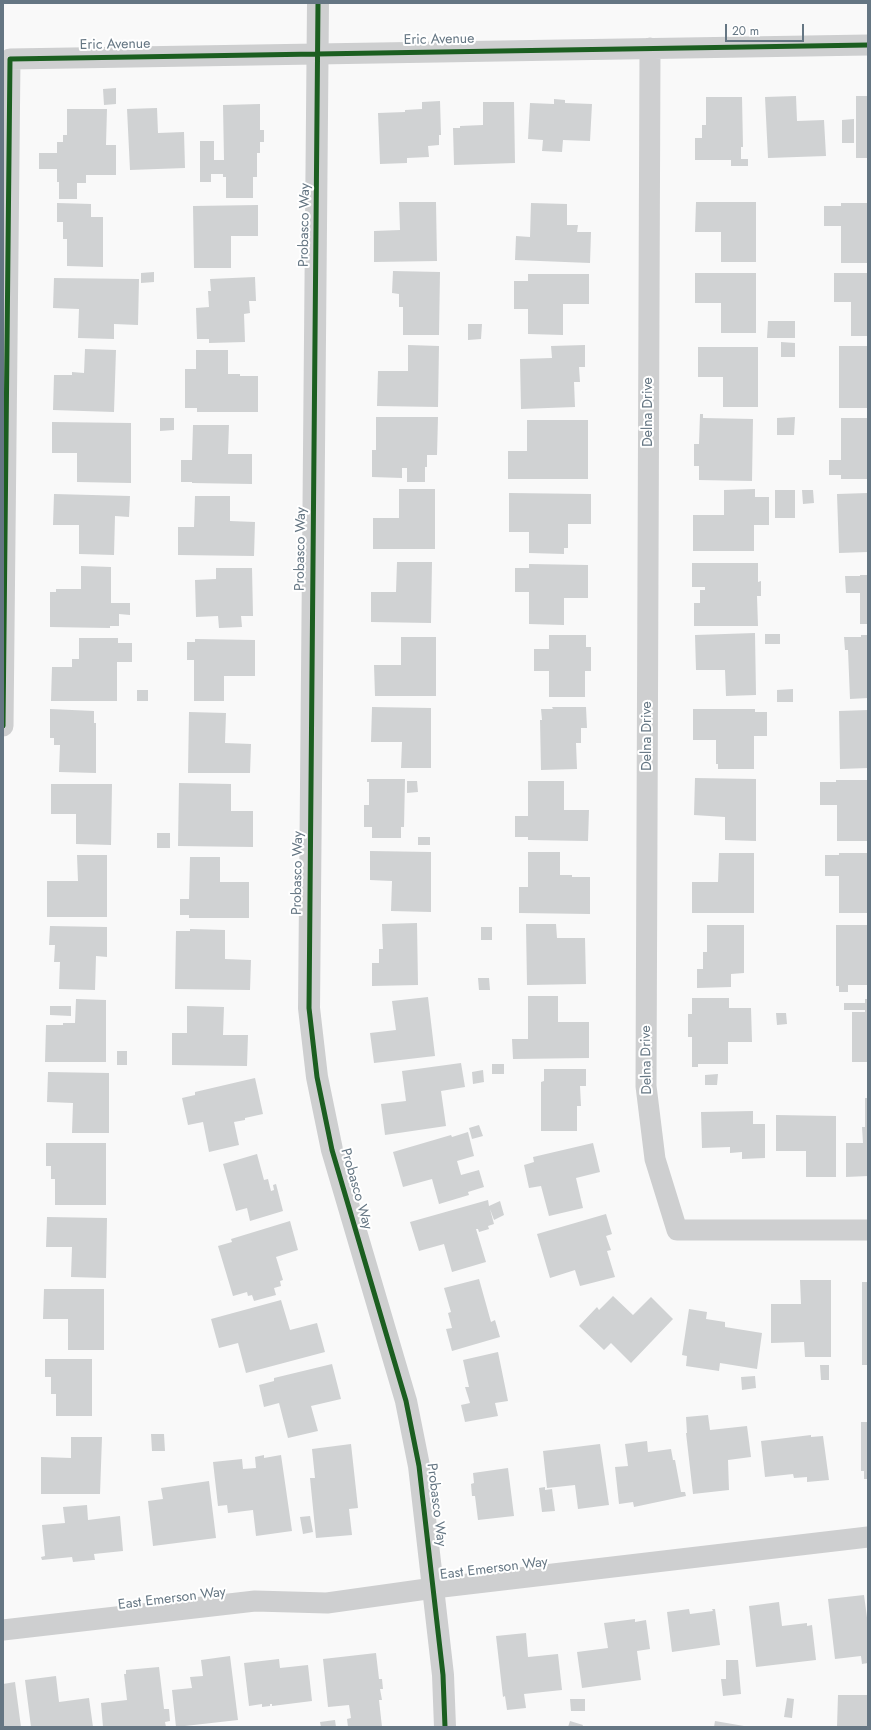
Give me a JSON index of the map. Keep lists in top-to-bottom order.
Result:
{
  "streets": {
    "street": [
      "Eric Avenue",
      "Probasco Way",
      "Delna Drive",
      "East Emerson Way"
    ]
  },
  "crossings": [
    ["Eric Avenue", "Probasco Way"],
    ["Eric Avenue", "Delna Drive"],
    ["Probasco Way", "East Emerson Way"]
  ],
  "scale_bar": "20 m"
}
